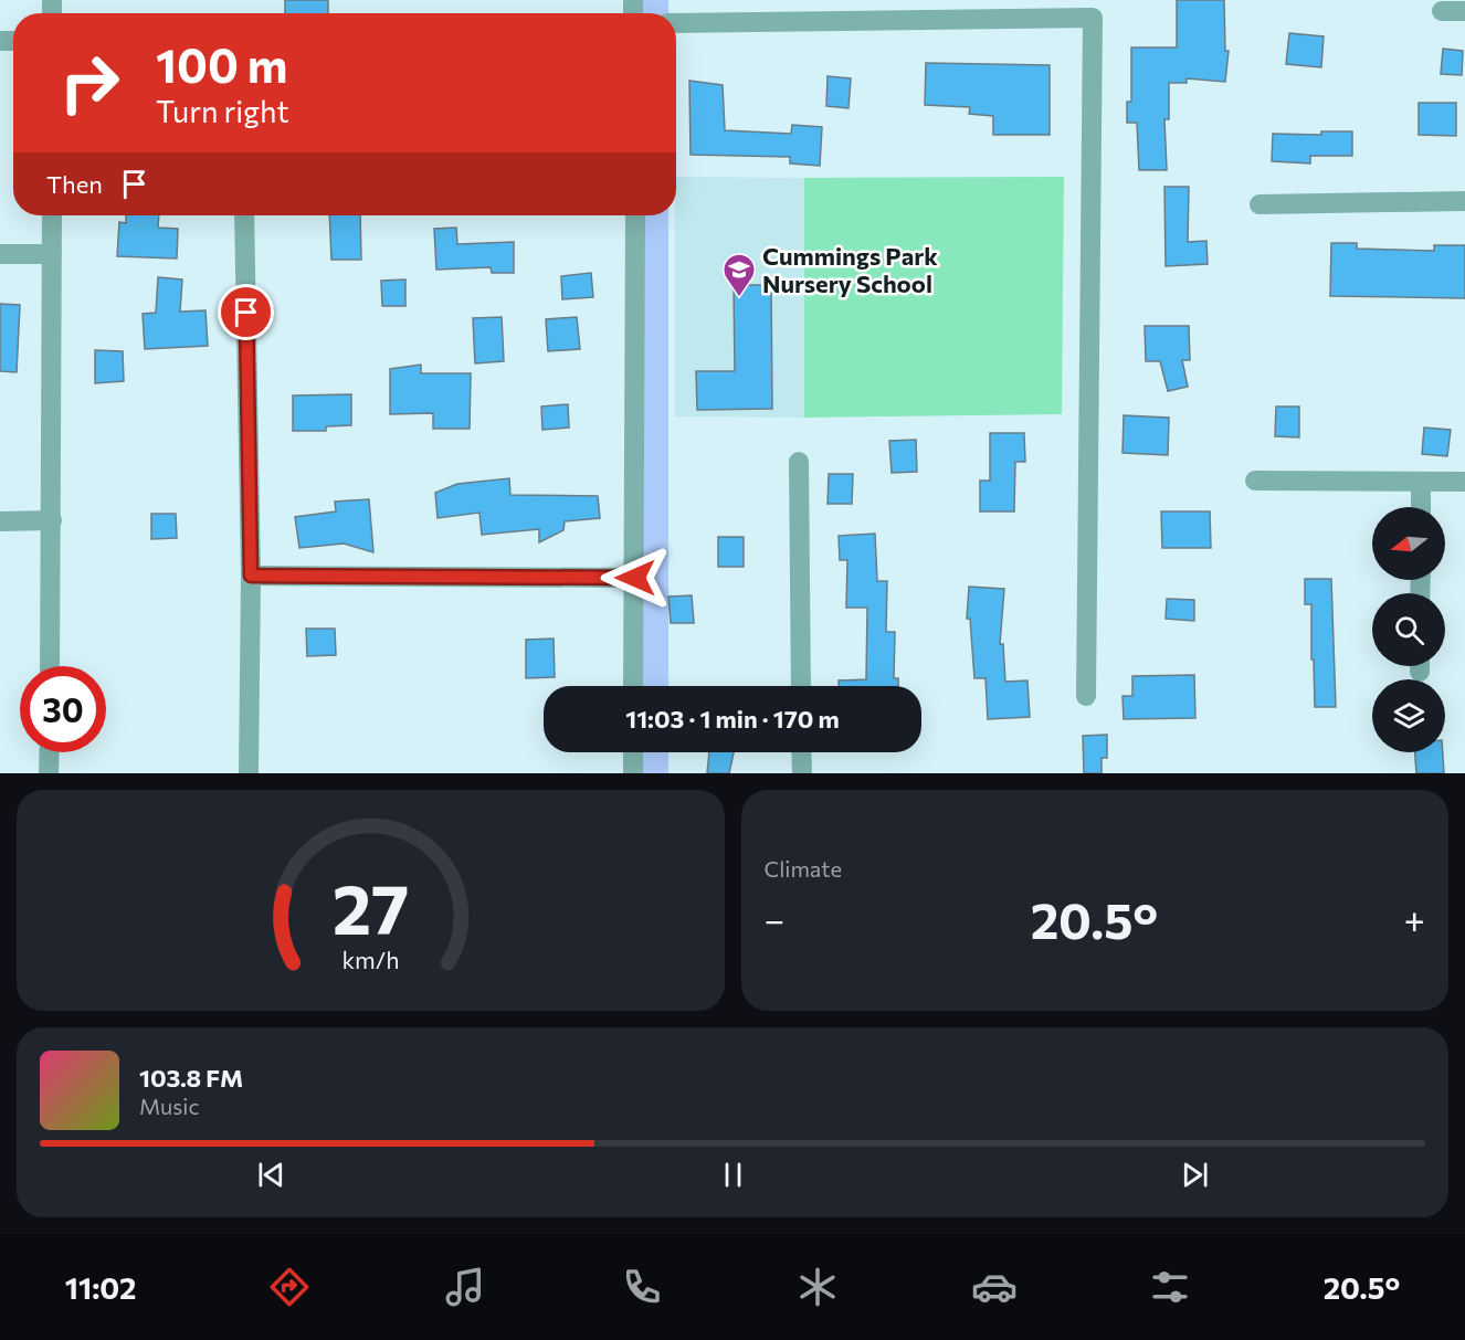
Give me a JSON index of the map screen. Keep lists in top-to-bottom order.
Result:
{
  "places": {
    "school or university": ["Cummings Park Nursery School"]
  },
  "north": "left",
  "page": {
    "turn": ["100 m", "Turn right"],
    "then": "Then",
    "limit": "30",
    "trip": "11:03 · 1 min · 170 m",
    "tile": "Climate",
    "heat": ["−", "20.5°", "+"],
    "song": ["103.8 FM", "Music"],
    "tabs": ["11:02", "20.5°"],
    "gauge": ["27", "km/h"]
  }
}
